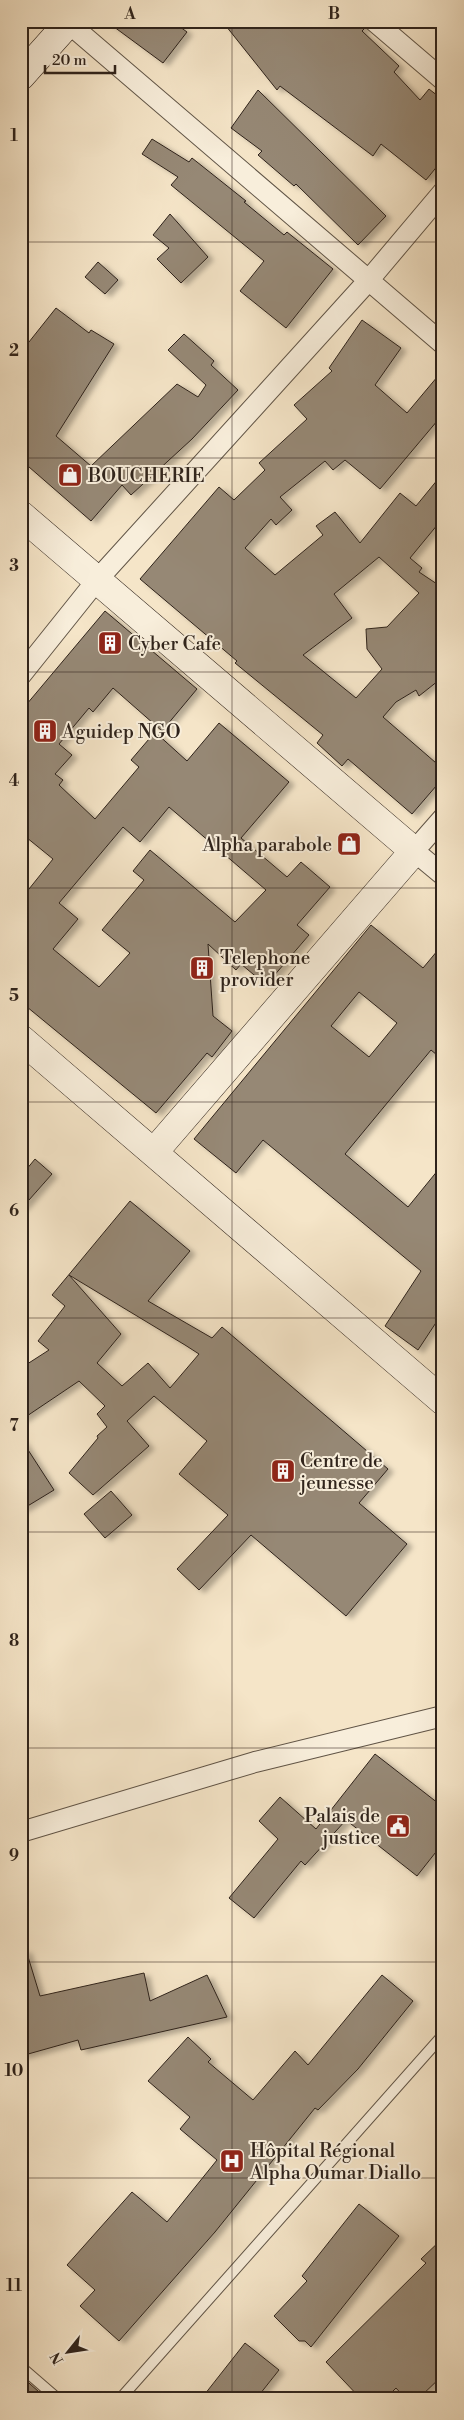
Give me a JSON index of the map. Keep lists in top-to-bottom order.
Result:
{
  "places": {
    "shop": ["BOUCHERIE", "Alpha parabole"],
    "building": [
      "Cyber Cafe",
      "Aguidep NGO",
      "Telephone provider",
      "Centre de jeunesse"
    ],
    "public building": ["Palais de justice"],
    "hospital": ["Hôpital Régional Alpha Oumar Diallo"]
  },
  "scale_bar": "20 m",
  "north": "bottom left",
  "grid": {
    "columns": ["A", "B"],
    "rows": [
      "1",
      "2",
      "3",
      "4",
      "5",
      "6",
      "7",
      "8",
      "9",
      "10",
      "11"
    ]
  }
}
